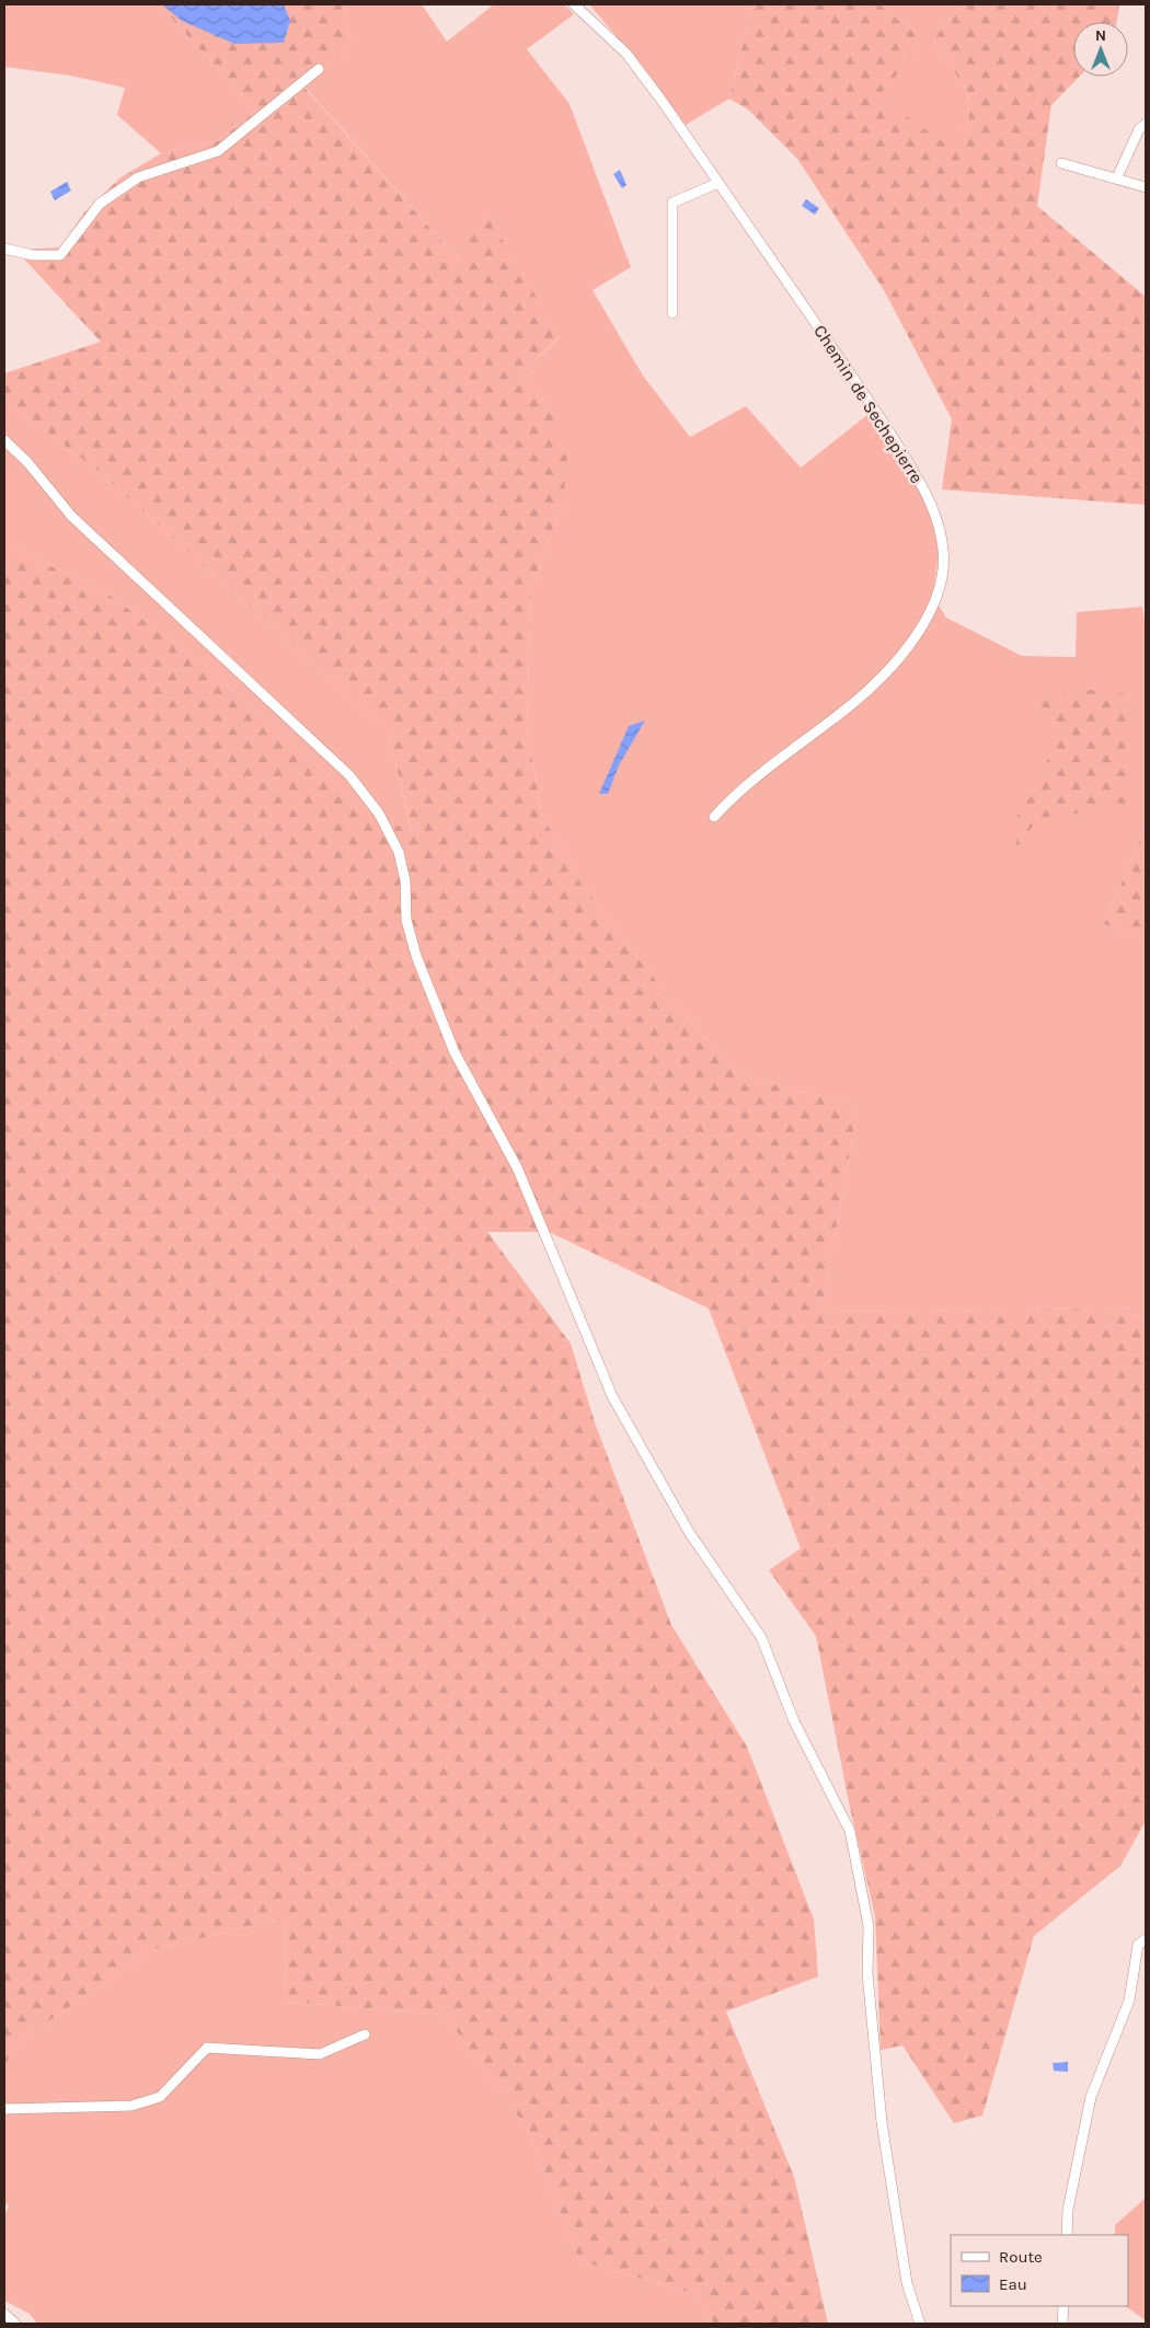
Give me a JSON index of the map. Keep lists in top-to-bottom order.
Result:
{
  "streets": {
    "street": ["Chemin de Sechepierre"]
  },
  "legend": ["Route", "Eau"],
  "north": "top"
}
